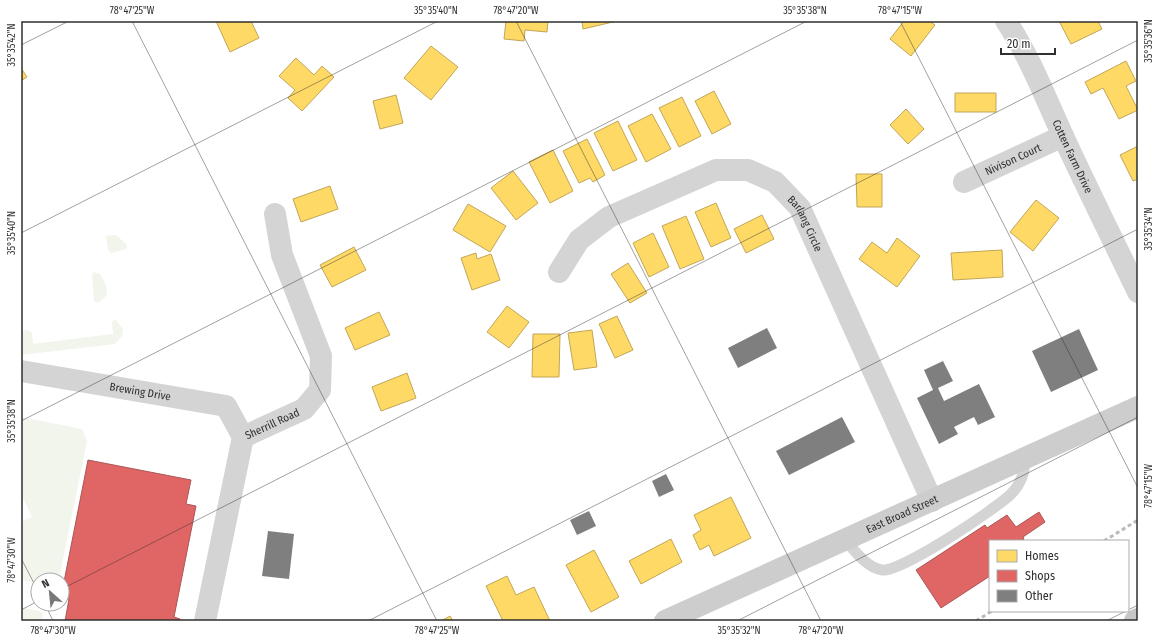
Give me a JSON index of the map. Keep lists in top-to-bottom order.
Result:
{
  "streets": {
    "main road": ["East Broad Street"],
    "street": [
      "Cotten Farm Drive",
      "Nivison Court",
      "Barlang Circle",
      "Brewing Drive",
      "Sherrill Road"
    ]
  },
  "crossings": [
    ["Cotten Farm Drive", "Nivison Court"],
    ["Barlang Circle", "East Broad Street"],
    ["Brewing Drive", "Sherrill Road"]
  ],
  "legend": ["Homes", "Shops", "Other"],
  "scale_bar": "20 m",
  "north": "top left",
  "coordinates": [
    "78°47'25\"W",
    "35°35'40\"N",
    "78°47'20\"W",
    "35°35'38\"N",
    "78°47'15\"W",
    "35°35'36\"N",
    "35°35'42\"N",
    "35°35'34\"N",
    "78°47'30\"W",
    "35°35'32\"N"
  ]
}
